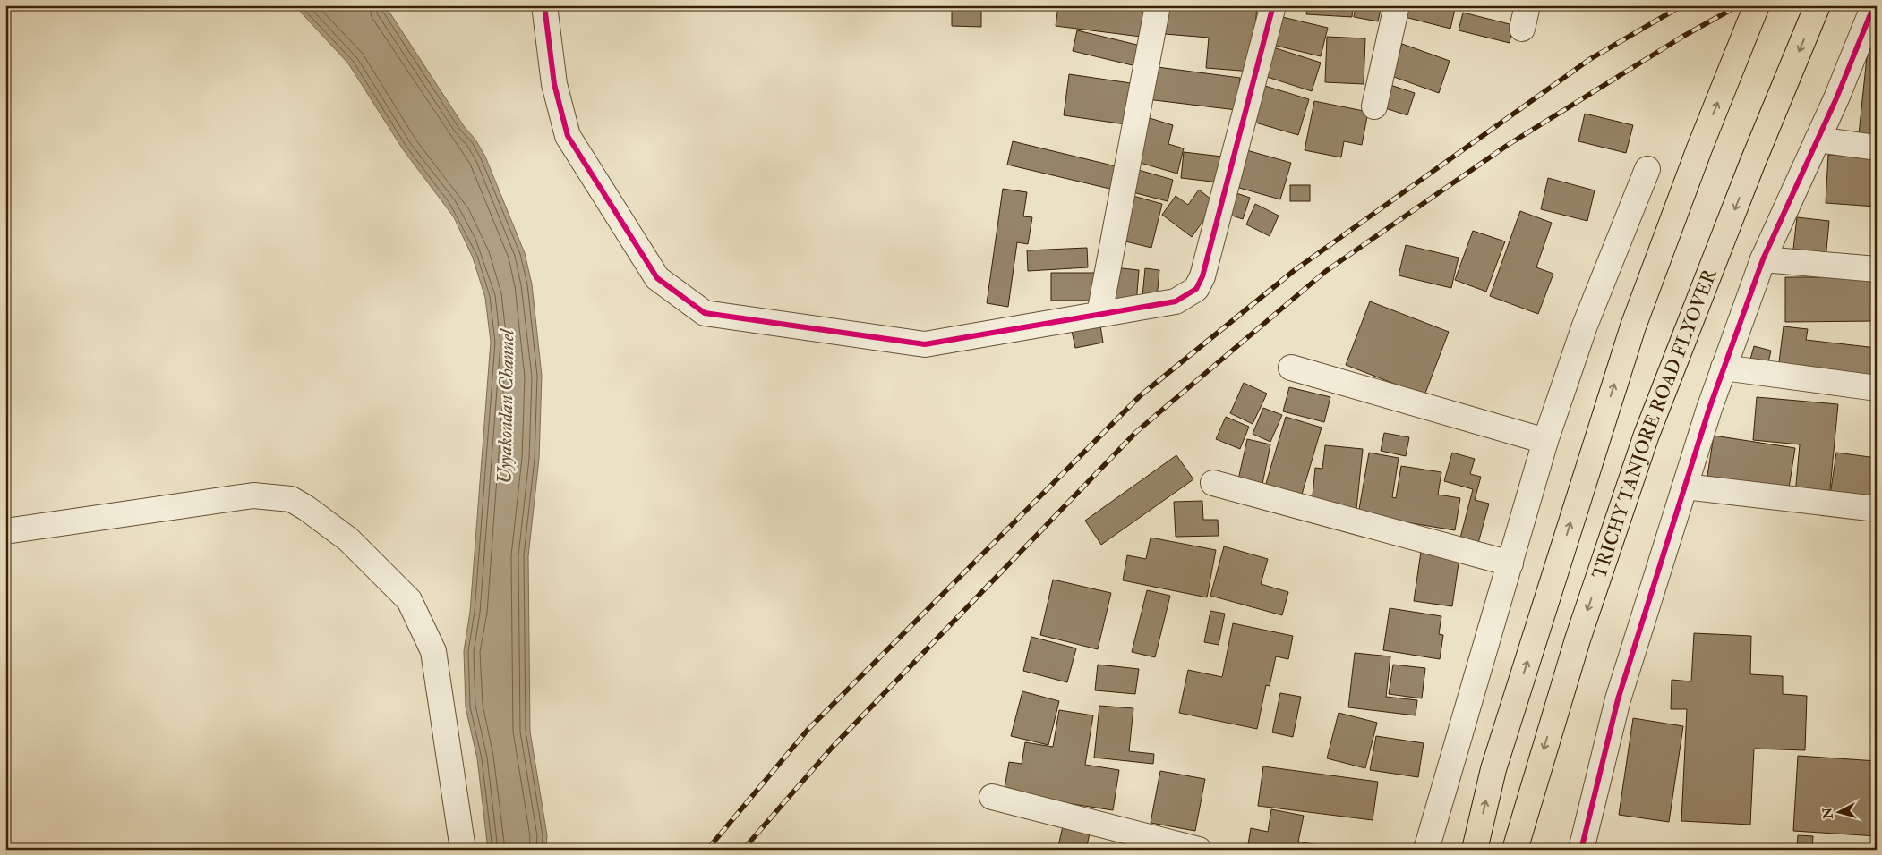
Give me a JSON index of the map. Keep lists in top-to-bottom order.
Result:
{
  "streets": {
    "highway": ["TRICHY TANJORE ROAD FLYOVER"]
  },
  "water": ["Uyyakondan Channel"],
  "north": "left"
}
